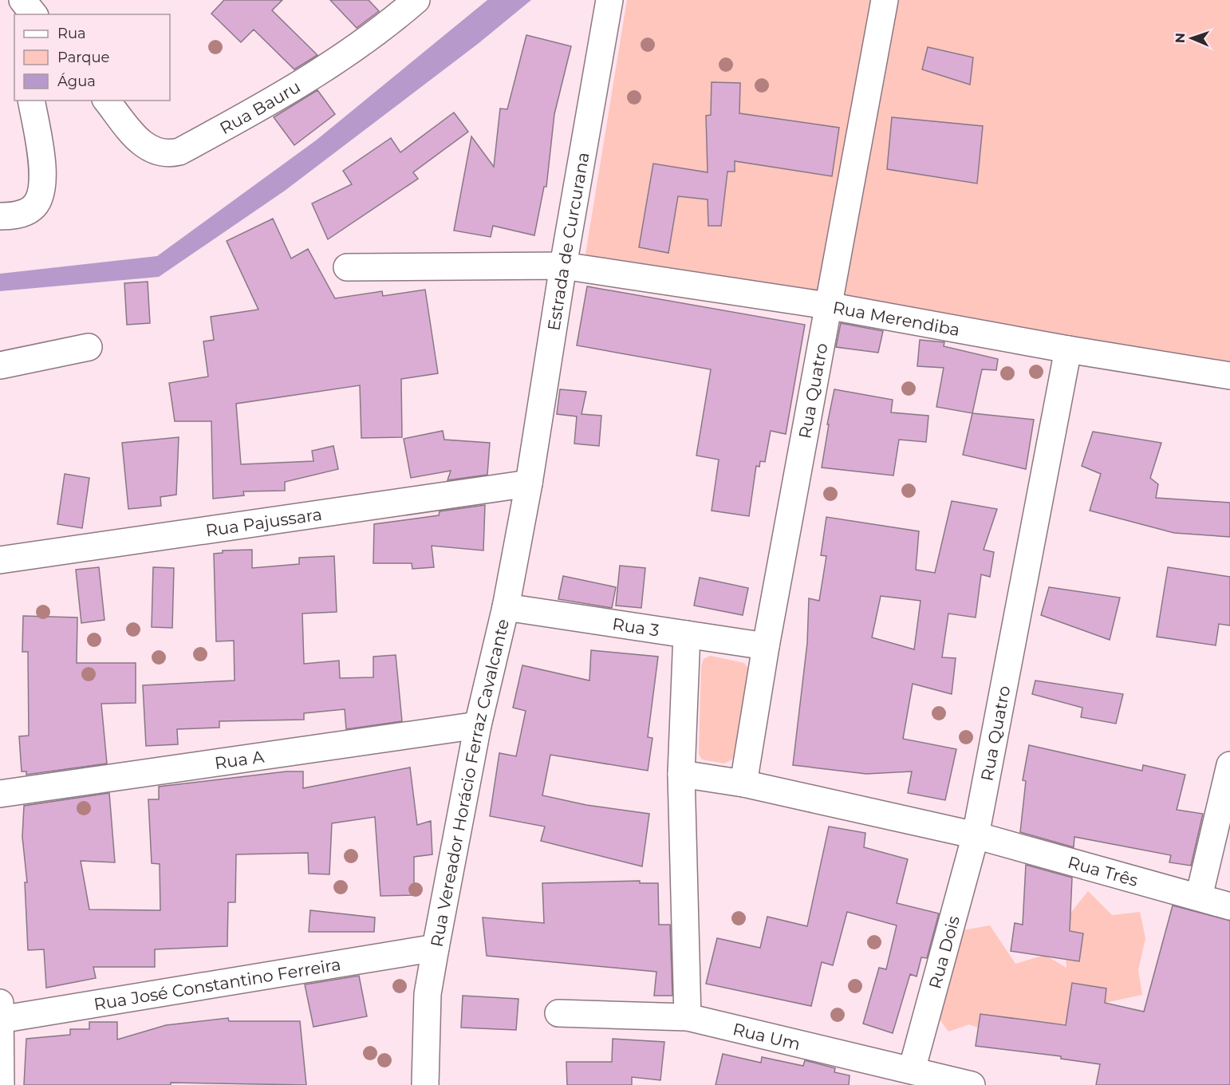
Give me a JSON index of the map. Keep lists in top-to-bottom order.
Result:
{
  "streets": {
    "street": [
      "Rua Bauru",
      "Estrada de Curcurana",
      "Rua Merendiba",
      "Rua Quatro",
      "Rua Pajussara",
      "Rua 3",
      "Rua A",
      "Rua Vereador Horácio Ferraz Cavalcante",
      "Rua Três",
      "Rua Dois",
      "Rua José Constantino Ferreira",
      "Rua Um"
    ]
  },
  "crossings": [
    ["Estrada de Curcurana", "Rua Merendiba"],
    ["Estrada de Curcurana", "Rua Pajussara"],
    ["Estrada de Curcurana", "Rua Vereador Horácio Ferraz Cavalcante"],
    ["Rua Merendiba", "Rua Quatro"],
    ["Rua Quatro", "Rua 3"],
    ["Rua Quatro", "Rua Três"],
    ["Rua Quatro", "Rua Dois"],
    ["Rua Pajussara", "Rua Vereador Horácio Ferraz Cavalcante"],
    ["Rua 3", "Rua Vereador Horácio Ferraz Cavalcante"],
    ["Rua A", "Rua Vereador Horácio Ferraz Cavalcante"],
    ["Rua Vereador Horácio Ferraz Cavalcante", "Rua José Constantino Ferreira"],
    ["Rua Três", "Rua Dois"],
    ["Rua Dois", "Rua Um"]
  ],
  "legend": ["Rua", "Parque", "Água"],
  "north": "left"
}
